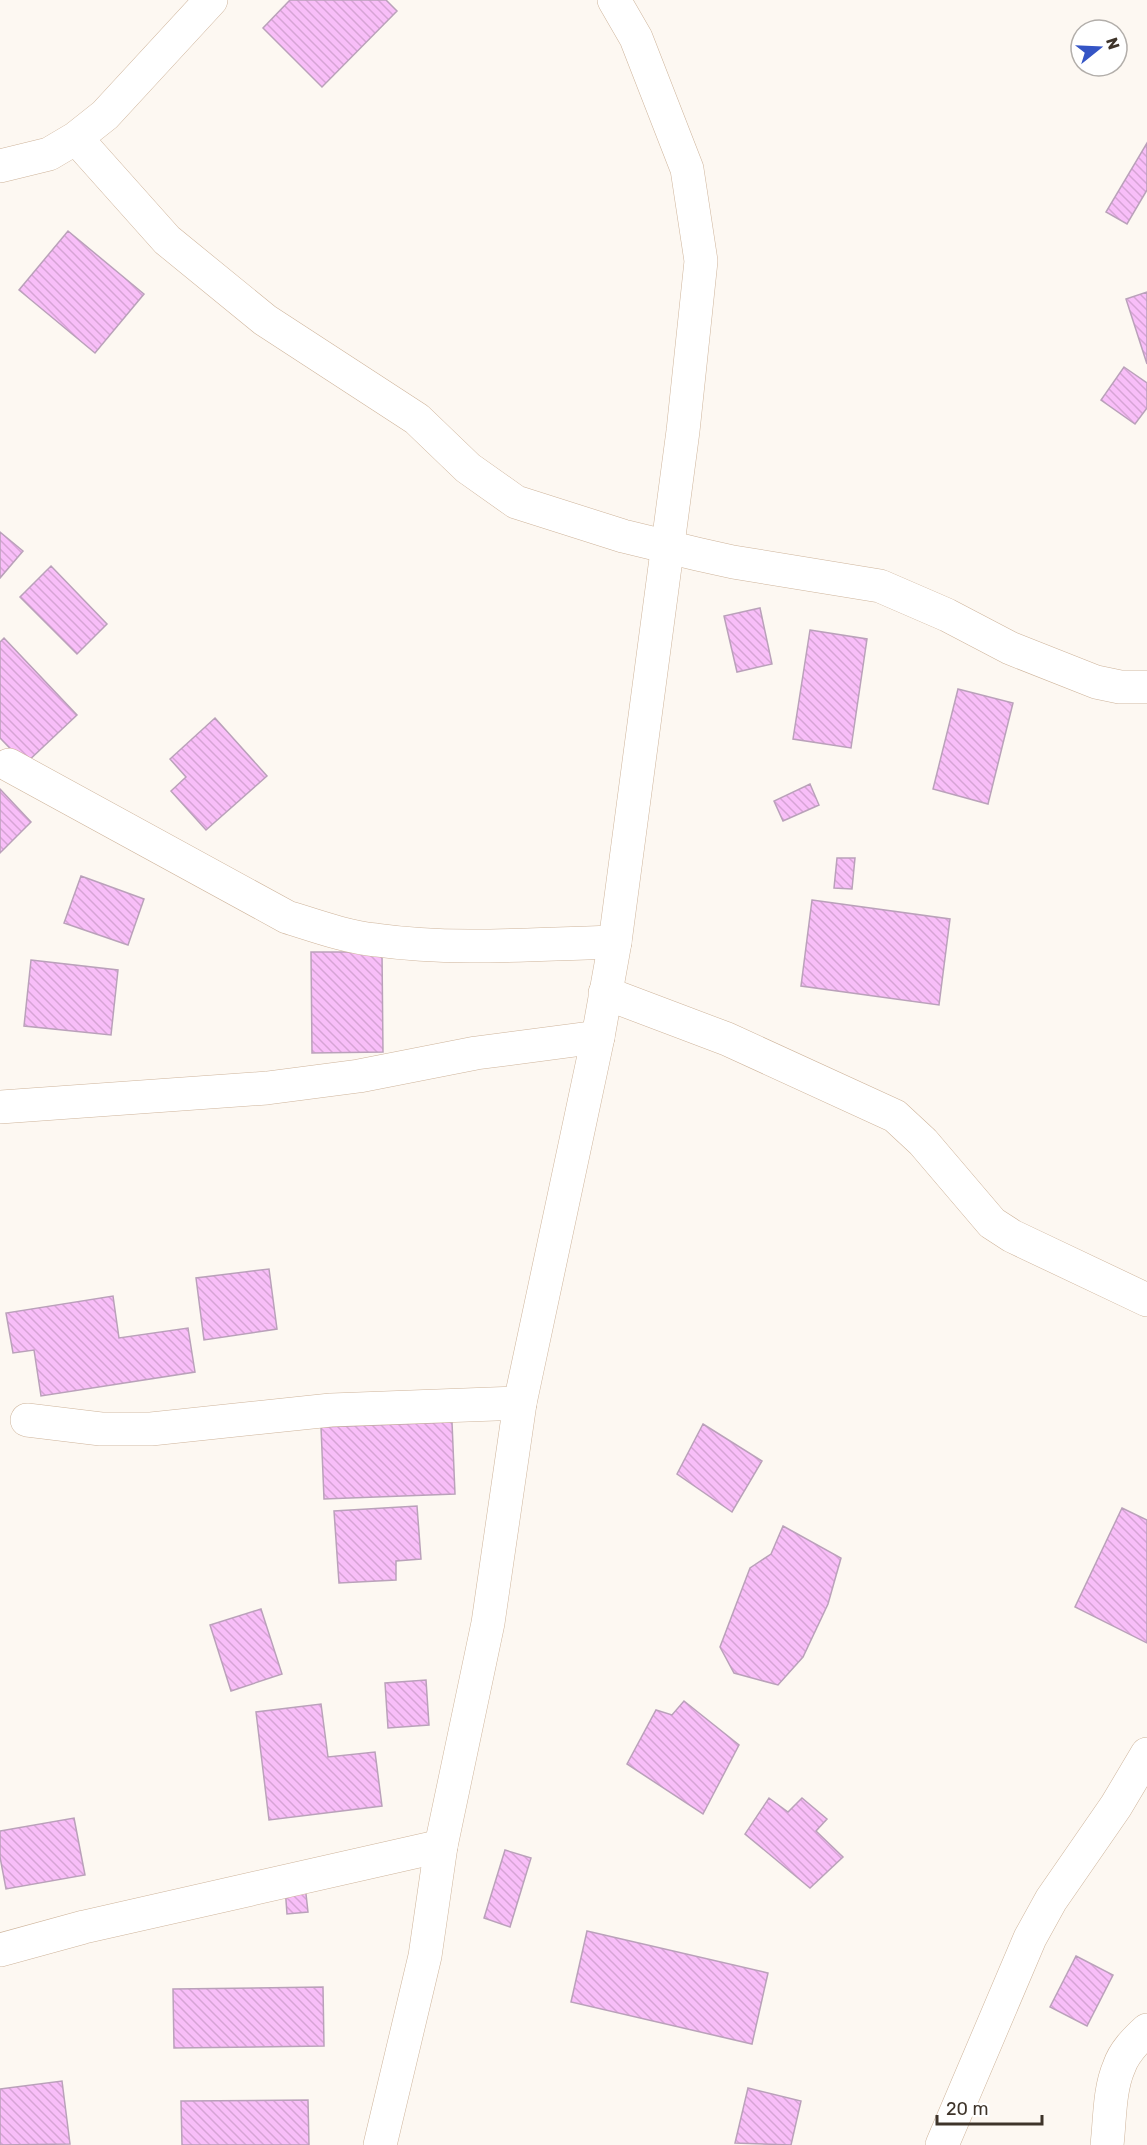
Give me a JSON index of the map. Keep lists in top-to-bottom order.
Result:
{
  "scale_bar": "20 m",
  "north": "right"
}
